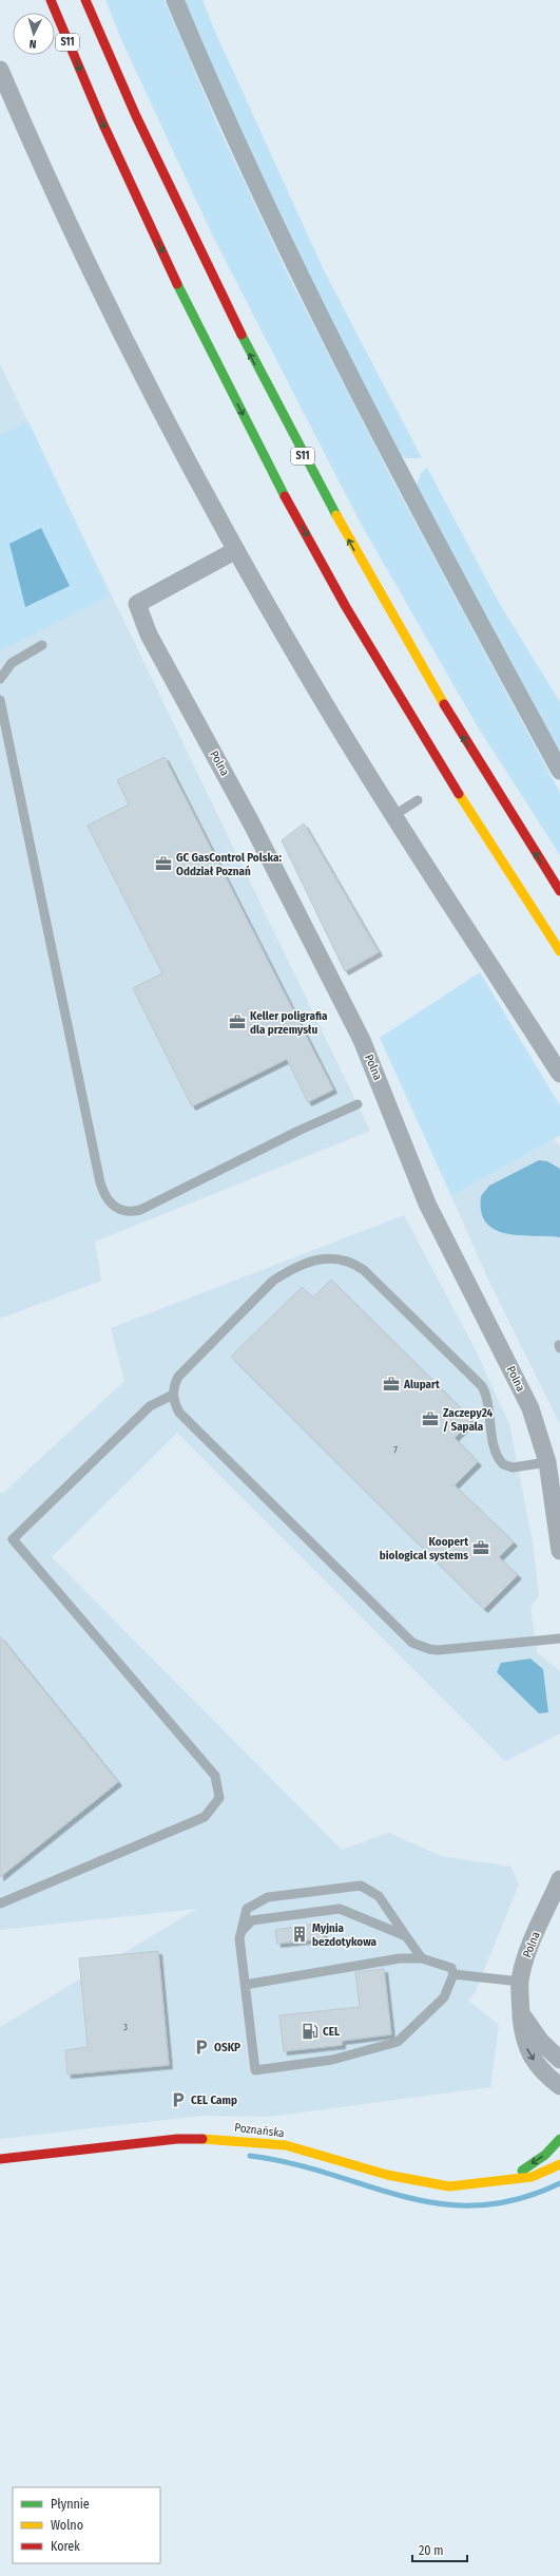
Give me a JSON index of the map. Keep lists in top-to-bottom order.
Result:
{
  "streets": {
    "main road": ["S11", "Poznańska"],
    "street": ["Polna"]
  },
  "places": {
    "office": [
      "GC GasControl Polska: Oddział Poznań",
      "Keller poligrafia dla przemysłu",
      "Alupart",
      "Zaczepy24 / Sapala",
      "Koopert biological systems"
    ],
    "building": ["Myjnia bezdotykowa"],
    "fuel station": ["CEL"],
    "parking": ["OSKP", "CEL Camp"]
  },
  "house_numbers": ["7", "3"],
  "legend": ["Płynnie", "Wolno", "Korek"],
  "scale_bar": "20 m",
  "north": "bottom"
}
